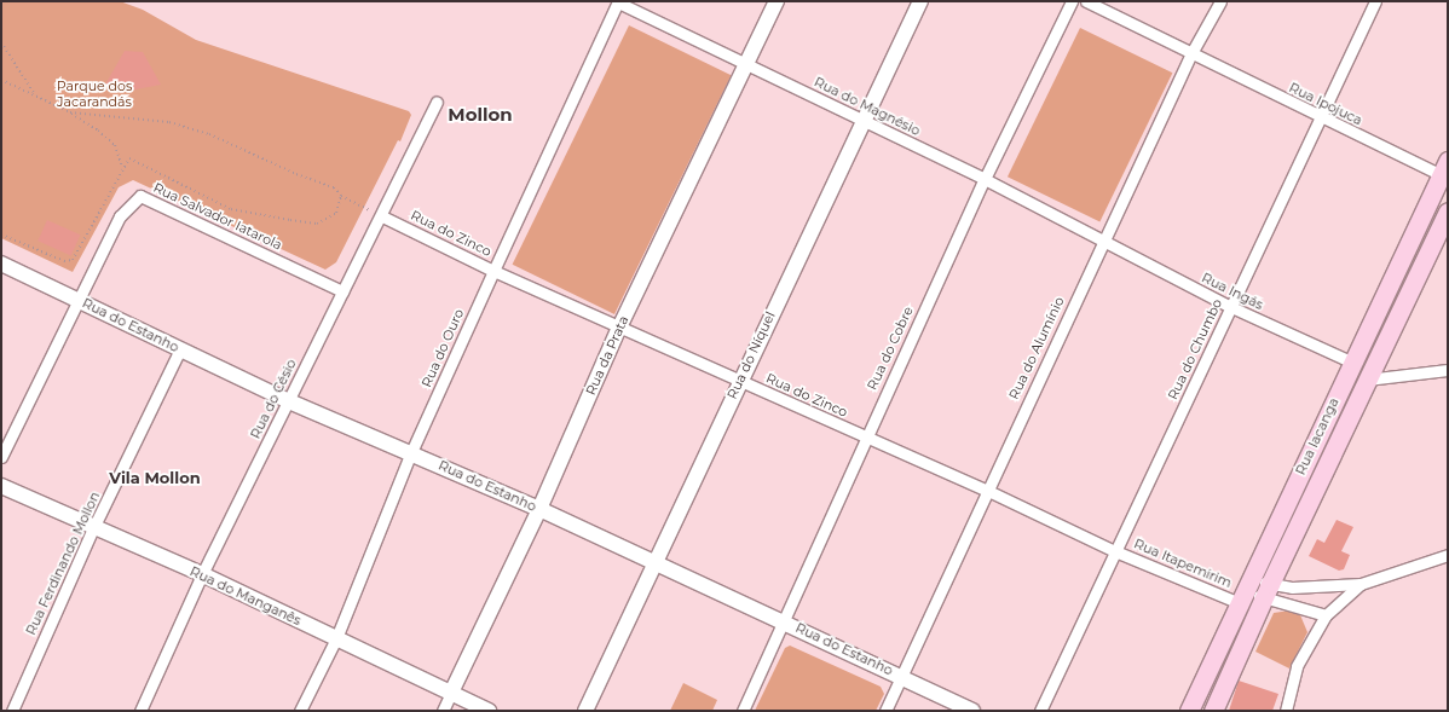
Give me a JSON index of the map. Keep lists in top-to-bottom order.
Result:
{
  "streets": {
    "main road": ["Rua Iacanga"],
    "street": [
      "Rua Ipojuca",
      "Rua do Magnésio",
      "Rua Salvador Iatarola",
      "Rua do Zinco",
      "Rua Ingás",
      "Rua do Estanho",
      "Rua do Ouro",
      "Rua do Cobre",
      "Rua do Alumínio",
      "Rua do Chumbo",
      "Rua da Prata",
      "Rua do Níquel",
      "Rua do Césio",
      "Rua Ferdinando Mollon",
      "Rua Itapemirim",
      "Rua do Manganês"
    ]
  },
  "crossings": [
    ["Rua Ipojuca", "Rua do Alumínio"],
    ["Rua Ipojuca", "Rua do Chumbo"],
    ["Rua Ipojuca", "Rua Iacanga"],
    ["Rua do Magnésio", "Rua Ingás"],
    ["Rua do Magnésio", "Rua do Ouro"],
    ["Rua do Magnésio", "Rua do Cobre"],
    ["Rua do Magnésio", "Rua do Alumínio"],
    ["Rua do Magnésio", "Rua da Prata"],
    ["Rua do Magnésio", "Rua do Níquel"],
    ["Rua Salvador Iatarola", "Rua do Estanho"],
    ["Rua Salvador Iatarola", "Rua do Césio"],
    ["Rua do Zinco", "Rua do Ouro"],
    ["Rua do Zinco", "Rua do Cobre"],
    ["Rua do Zinco", "Rua do Alumínio"],
    ["Rua do Zinco", "Rua do Chumbo"],
    ["Rua do Zinco", "Rua da Prata"],
    ["Rua do Zinco", "Rua do Níquel"],
    ["Rua do Zinco", "Rua do Césio"],
    ["Rua do Zinco", "Rua Itapemirim"],
    ["Rua Ingás", "Rua do Alumínio"],
    ["Rua Ingás", "Rua do Chumbo"],
    ["Rua Ingás", "Rua Iacanga"],
    ["Rua do Estanho", "Rua do Ouro"],
    ["Rua do Estanho", "Rua do Cobre"],
    ["Rua do Estanho", "Rua do Alumínio"],
    ["Rua do Estanho", "Rua da Prata"],
    ["Rua do Estanho", "Rua do Níquel"],
    ["Rua do Estanho", "Rua do Césio"],
    ["Rua do Estanho", "Rua Ferdinando Mollon"],
    ["Rua do Ouro", "Rua do Manganês"],
    ["Rua do Chumbo", "Rua Itapemirim"],
    ["Rua da Prata", "Rua do Manganês"],
    ["Rua do Césio", "Rua do Manganês"],
    ["Rua Iacanga", "Rua Itapemirim"],
    ["Rua Ferdinando Mollon", "Rua do Manganês"]
  ],
  "districts": ["Mollon", "Vila Mollon"],
  "parks": ["Parque dos Jacarandás"]
}
